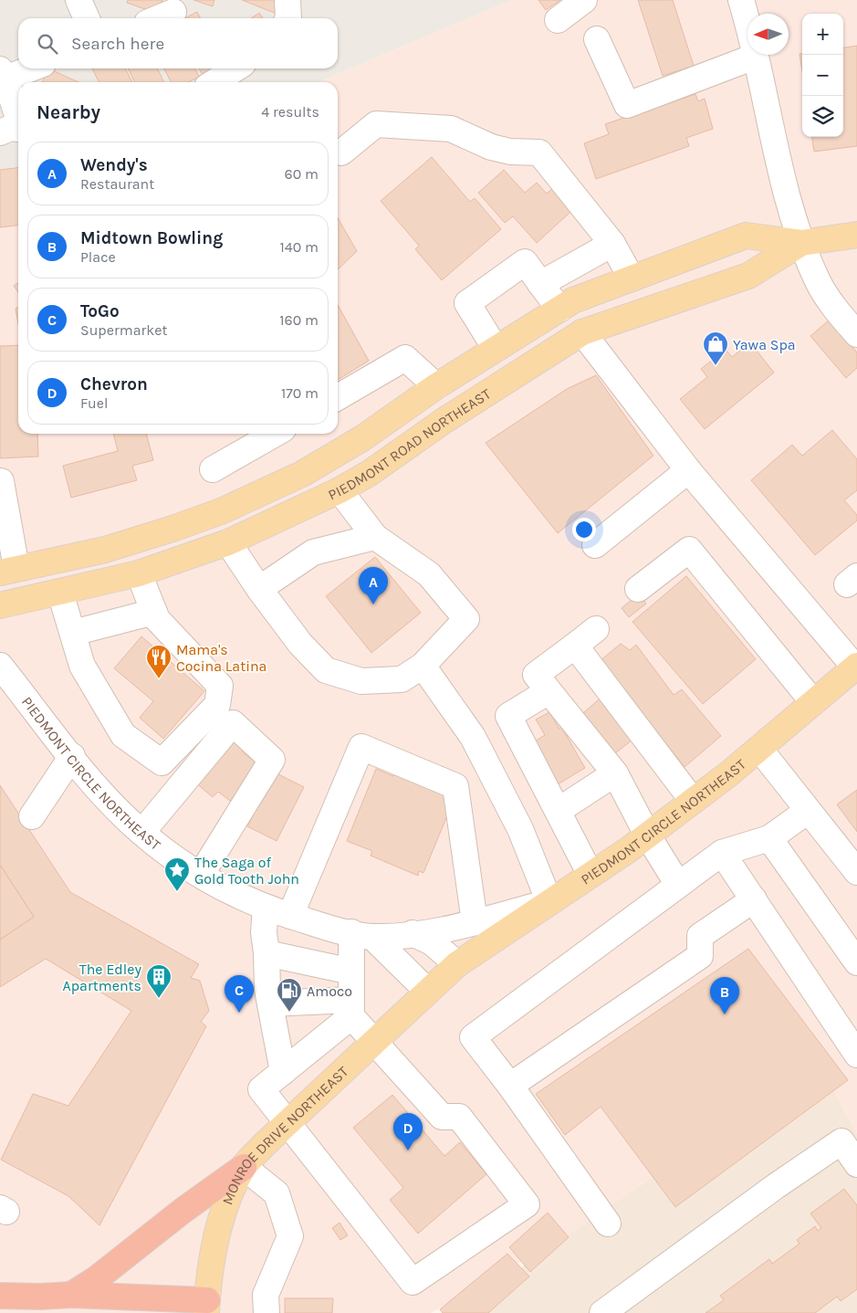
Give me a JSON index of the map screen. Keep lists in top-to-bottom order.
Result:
{
  "streets": {
    "main road": ["PIEDMONT ROAD NORTHEAST", "PIEDMONT CIRCLE NORTHEAST", "MONROE DRIVE NORTHEAST"]
  },
  "crossings": [
    ["PIEDMONT CIRCLE NORTHEAST", "MONROE DRIVE NORTHEAST"]
  ],
  "places": {
    "shop": ["Yawa Spa"],
    "restaurant": ["Mama's Cocina Latina"],
    "place": ["The Saga of Gold Tooth John"],
    "building": ["The Edley Apartments"],
    "fuel station": ["Amoco"]
  },
  "north": "left",
  "page": {
    "map_buttons": ["+", "−"],
    "search": "Search here",
    "heading": ["Nearby", "4 results"],
    "list": [
      {
        "mark": "A",
        "name": "Wendy's",
        "note": "Restaurant",
        "value": "60 m"
      },
      {
        "mark": "B",
        "name": "Midtown Bowling",
        "note": "Place",
        "value": "140 m"
      },
      {
        "mark": "C",
        "name": "ToGo",
        "note": "Supermarket",
        "value": "160 m"
      },
      {
        "mark": "D",
        "name": "Chevron",
        "note": "Fuel",
        "value": "170 m"
      }
    ],
    "pins": [
      "A",
      "C",
      "B",
      "D"
    ]
  }
}
